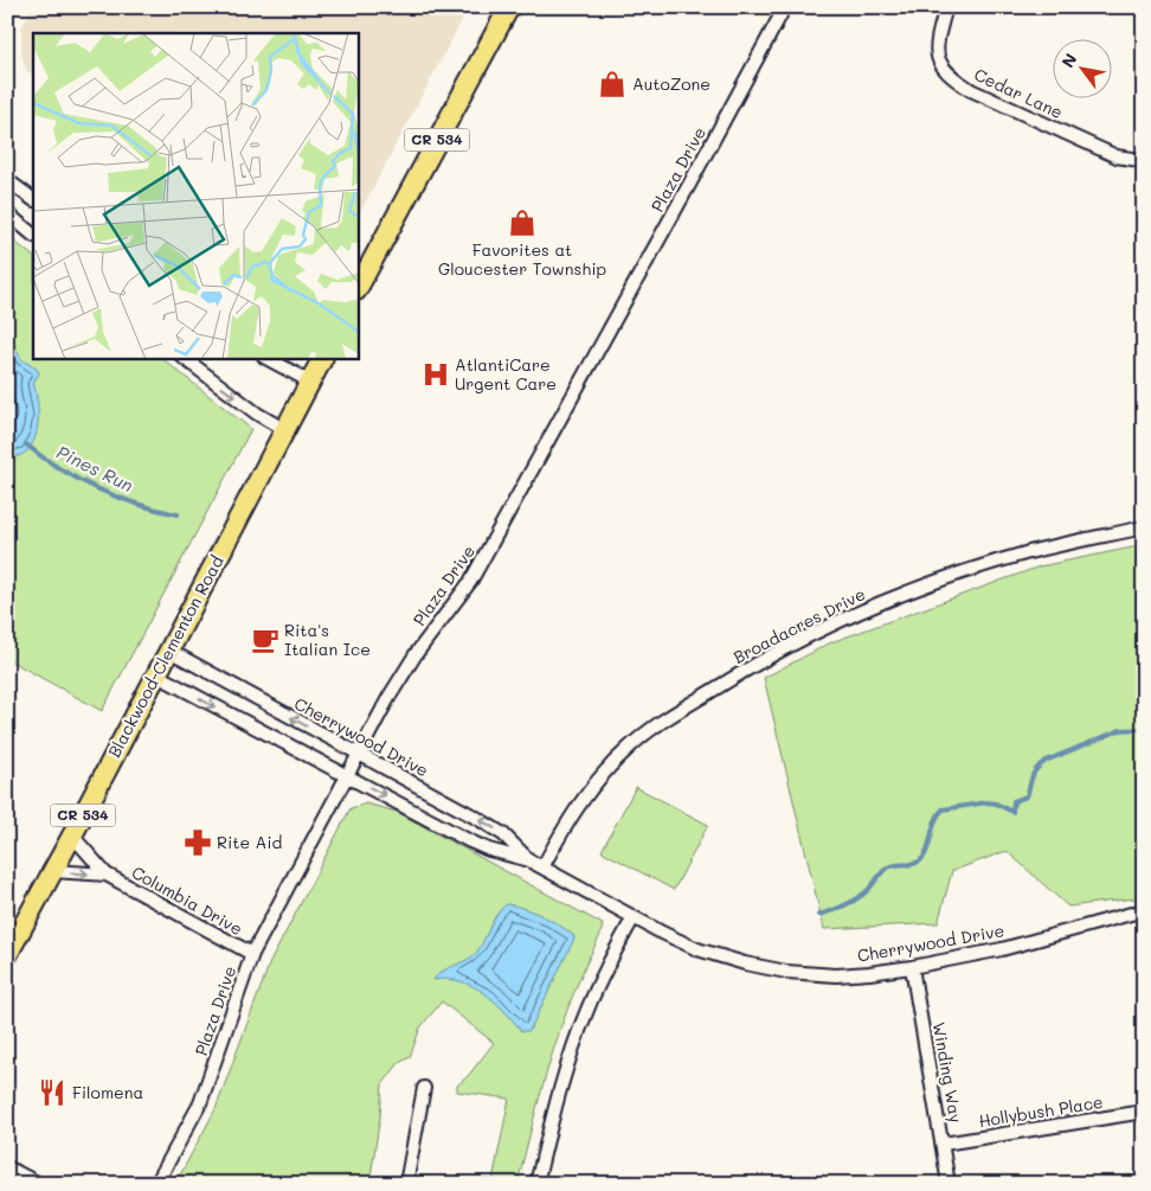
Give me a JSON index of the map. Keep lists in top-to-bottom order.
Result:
{
  "streets": {
    "main road": ["CR 534", "Blackwood-Clementon Road"],
    "street": [
      "Cedar Lane",
      "Plaza Drive",
      "Broadacres Drive",
      "Cherrywood Drive",
      "Columbia Drive",
      "Winding Way",
      "Hollybush Place"
    ]
  },
  "crossings": [
    ["Plaza Drive", "Cherrywood Drive"],
    ["Plaza Drive", "Columbia Drive"],
    ["Broadacres Drive", "Cherrywood Drive"],
    ["Blackwood-Clementon Road", "Cherrywood Drive"],
    ["Blackwood-Clementon Road", "Columbia Drive"],
    ["Cherrywood Drive", "Winding Way"],
    ["Winding Way", "Hollybush Place"]
  ],
  "water": ["Pines Run"],
  "places": {
    "shop": ["AutoZone", "Favorites at Gloucester Township"],
    "hospital": ["AtlantiCare Urgent Care"],
    "cafe": ["Rita's Italian Ice"],
    "pharmacy": ["Rite Aid"],
    "restaurant": ["Filomena"]
  },
  "north": "top left"
}
